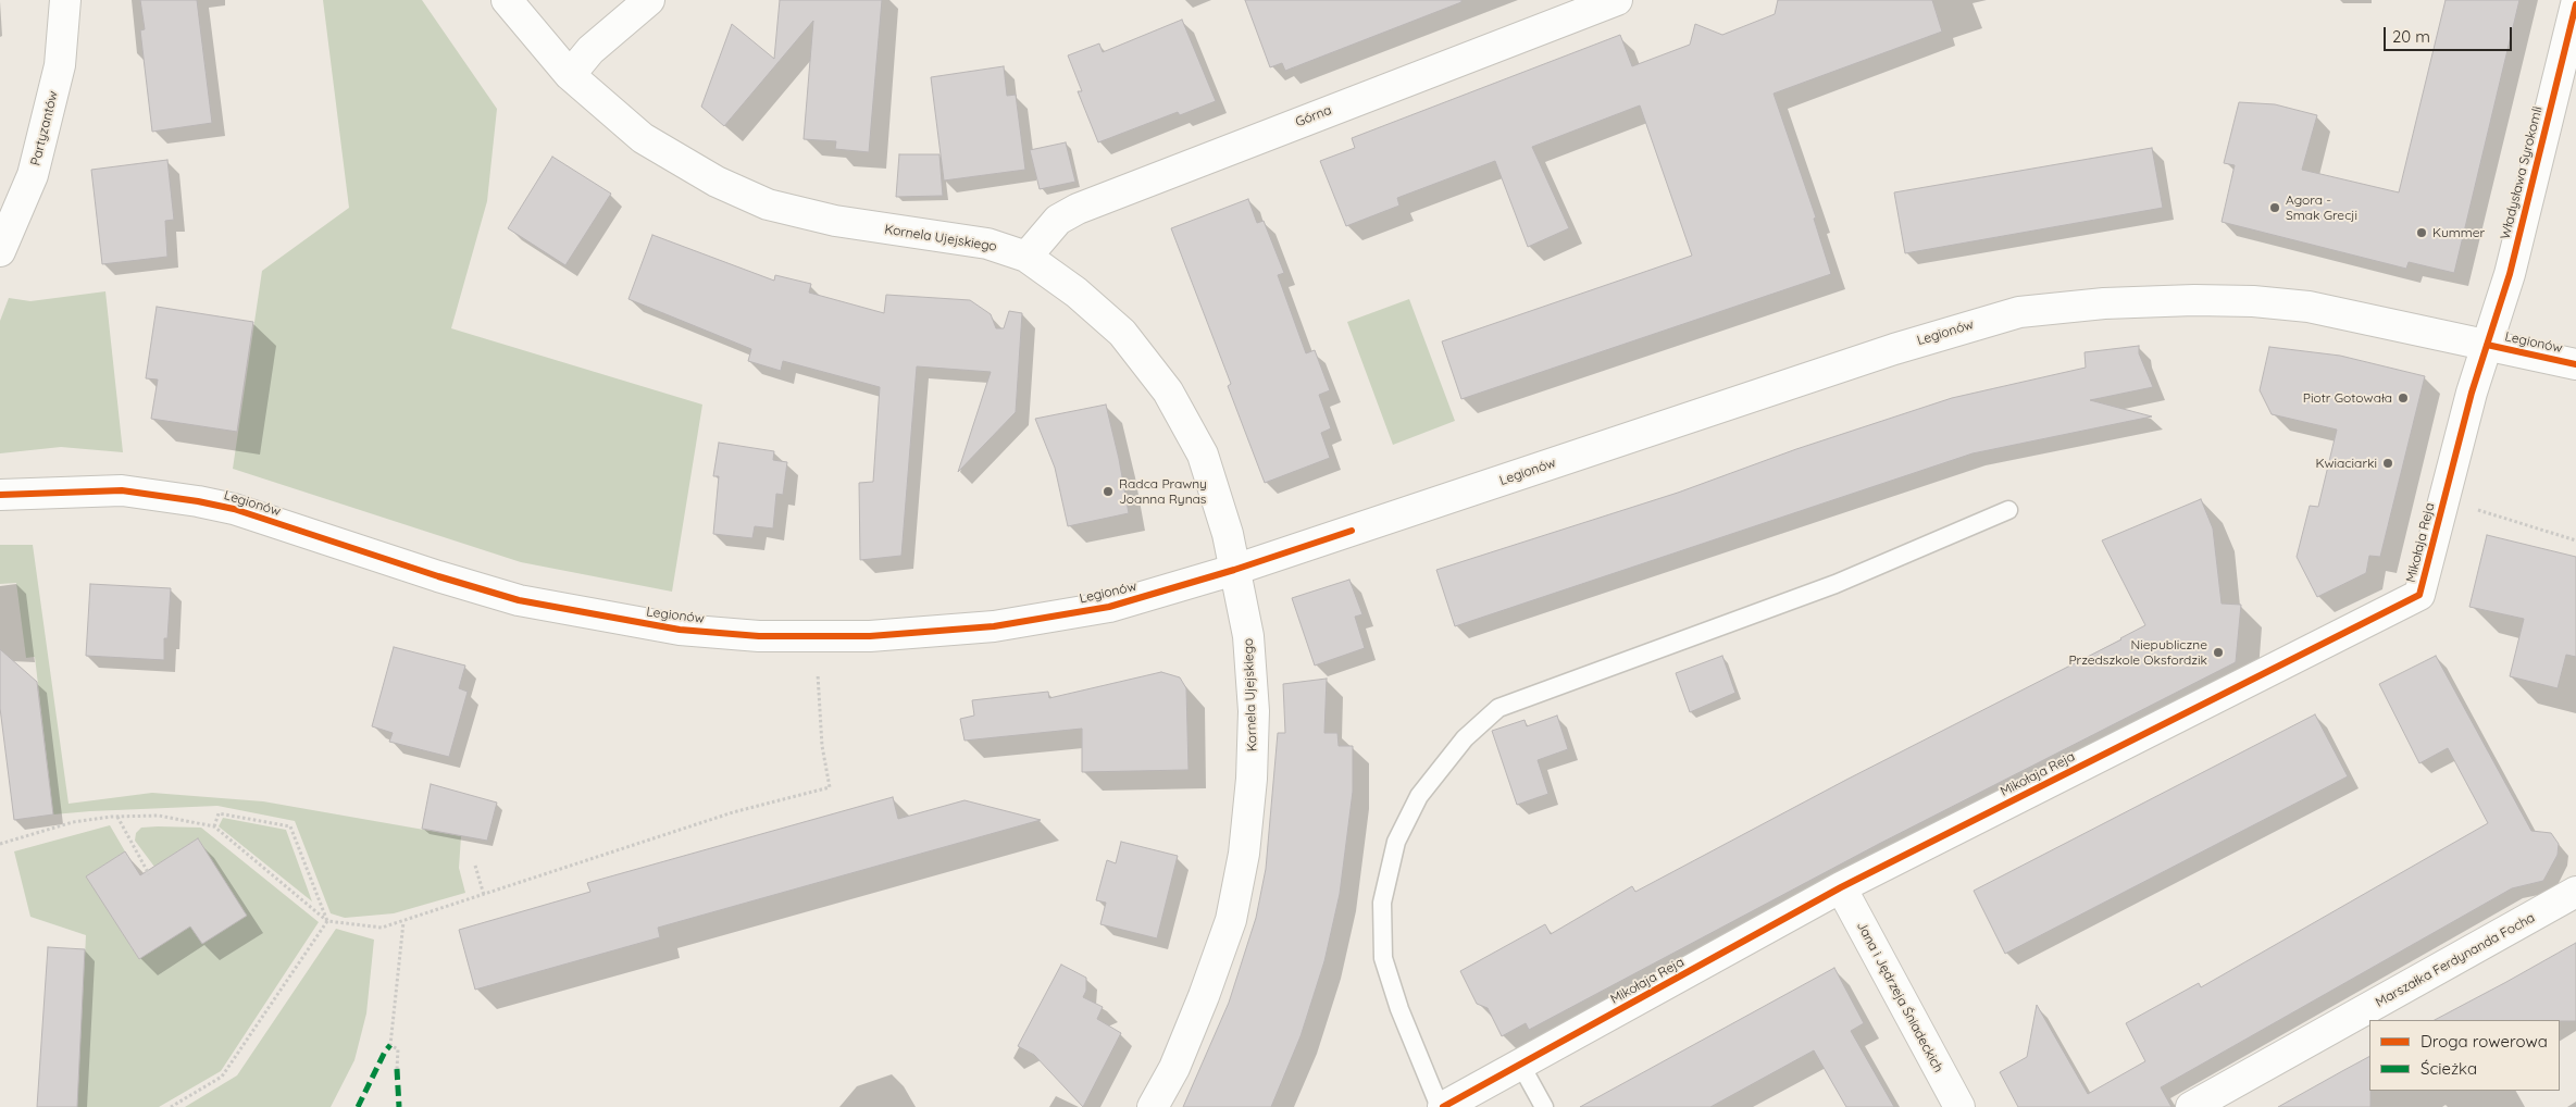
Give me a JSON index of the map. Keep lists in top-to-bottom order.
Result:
{
  "streets": {
    "street": [
      "Górna",
      "Partyzantów",
      "Władysława Syrokomli",
      "Kornela Ujejskiego",
      "Legionów",
      "Mikołaja Reja",
      "Marszałka Ferdynanda Focha",
      "Jana i Jędrzeja Śniadeckich"
    ]
  },
  "crossings": [
    ["Górna", "Kornela Ujejskiego"],
    ["Władysława Syrokomli", "Legionów"],
    ["Władysława Syrokomli", "Mikołaja Reja"],
    ["Kornela Ujejskiego", "Legionów"],
    ["Legionów", "Mikołaja Reja"],
    ["Mikołaja Reja", "Jana i Jędrzeja Śniadeckich"]
  ],
  "places": [
    "Agora - Smak Grecji",
    "Kummer",
    "Piotr Gotowała",
    "Kwiaciarki",
    "Radca Prawny Joanna Rynas",
    "Niepubliczne Przedszkole Oksfordzik"
  ],
  "legend": ["Droga rowerowa", "Ścieżka"],
  "scale_bar": "20 m"
}
